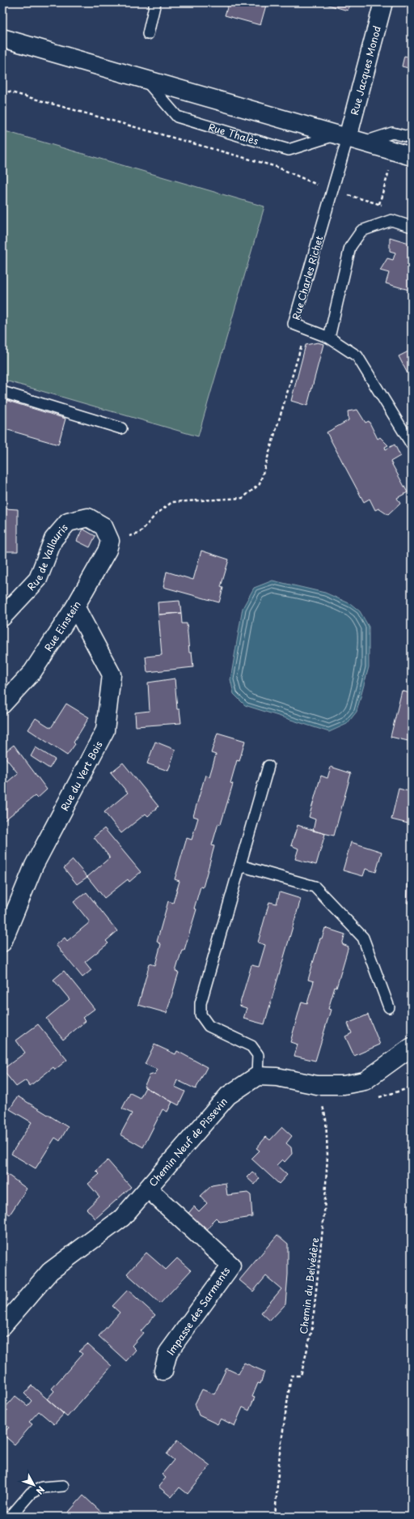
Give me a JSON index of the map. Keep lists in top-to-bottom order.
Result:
{
  "streets": {
    "street": [
      "Rue Jacques Monod",
      "Rue de Vallauris",
      "Rue Einstein",
      "Rue du Vert Bois",
      "Chemin Neuf de Pissevin",
      "Impasse des Sarments"
    ],
    "lane": ["Rue Thalès", "Rue Charles Richet"],
    "path": ["Chemin du Belvédère"]
  },
  "crossings": [
    ["Rue Jacques Monod", "Rue Thalès"],
    ["Rue Jacques Monod", "Rue Charles Richet"],
    ["Rue Thalès", "Rue Charles Richet"],
    ["Rue de Vallauris", "Rue Einstein"],
    ["Rue Einstein", "Rue du Vert Bois"],
    ["Chemin Neuf de Pissevin", "Impasse des Sarments"]
  ],
  "north": "bottom right"
}
